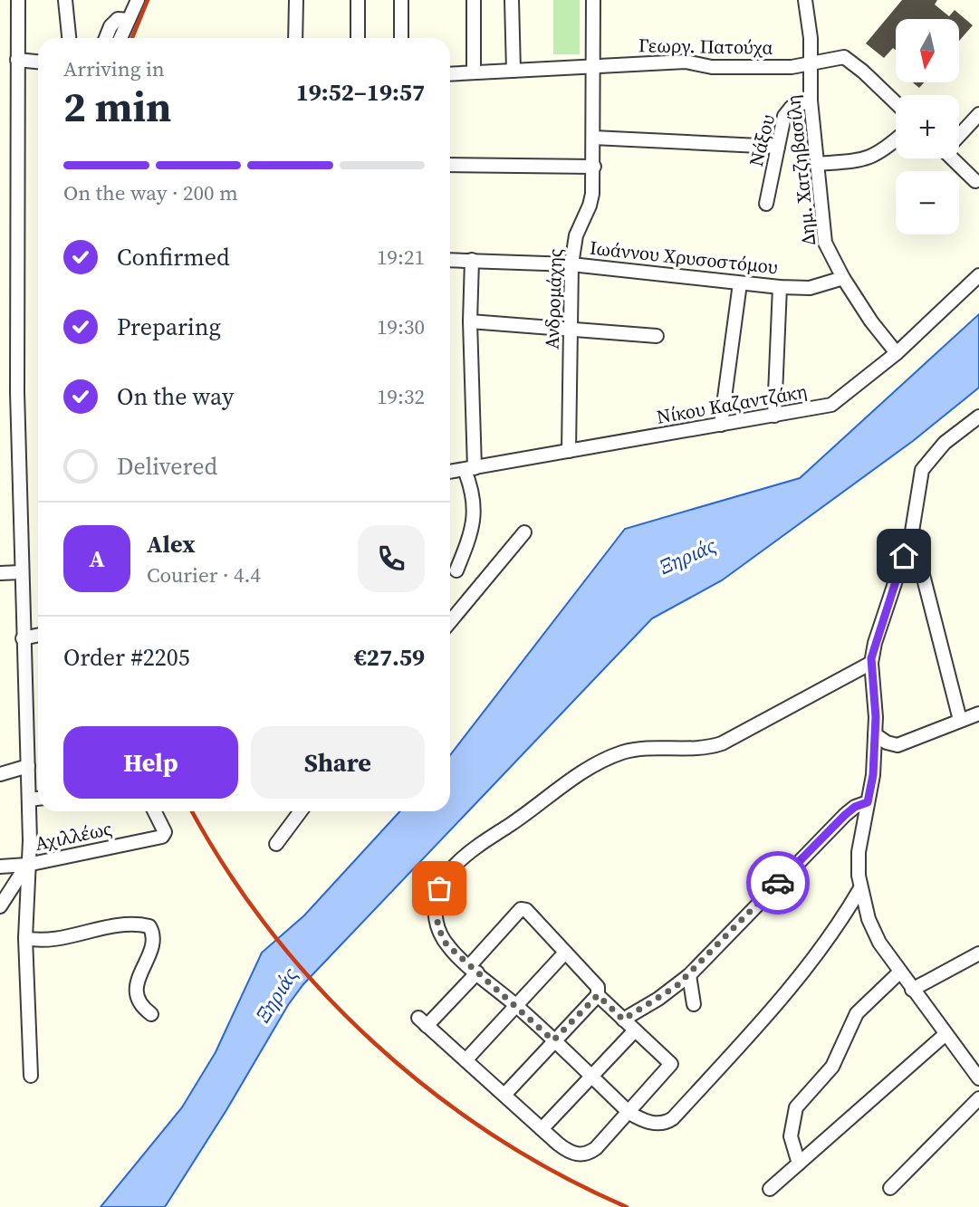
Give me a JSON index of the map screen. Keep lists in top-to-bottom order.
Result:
{
  "streets": {
    "street": [
      "Γεωργ. Πατούχα",
      "Νάξου",
      "Δημ. Χατζηβασίλη",
      "Ιωάννου Χρυσοστόμου",
      "Ανδρομάχης",
      "Νίκου Καζαντζάκη",
      "Αχιλλέως"
    ]
  },
  "crossings": [
    ["Γεωργ. Πατούχα", "Δημ. Χατζηβασίλη"],
    ["Γεωργ. Πατούχα", "Ανδρομάχης"],
    ["Νάξου", "Δημ. Χατζηβασίλη"],
    ["Δημ. Χατζηβασίλη", "Ιωάννου Χρυσοστόμου"],
    ["Δημ. Χατζηβασίλη", "Νίκου Καζαντζάκη"],
    ["Ιωάννου Χρυσοστόμου", "Ανδρομάχης"],
    ["Ανδρομάχης", "Νίκου Καζαντζάκη"]
  ],
  "water": ["Ξηριάς"],
  "north": "bottom",
  "page": {
    "map_buttons": ["+", "−"],
    "heading": ["2 min", "Arriving in", "19:52–19:57"],
    "panel": [
      "Alex",
      "Courier · 4.4",
      "Order #2205",
      "€27.59"
    ],
    "bar": "On the way · 200 m",
    "list": [
      ["Confirmed", "19:21"],
      ["Preparing", "19:30"],
      ["On the way", "19:32"],
      "Delivered"
    ],
    "round": "A",
    "buttons": ["Help", "Share"]
  }
}
